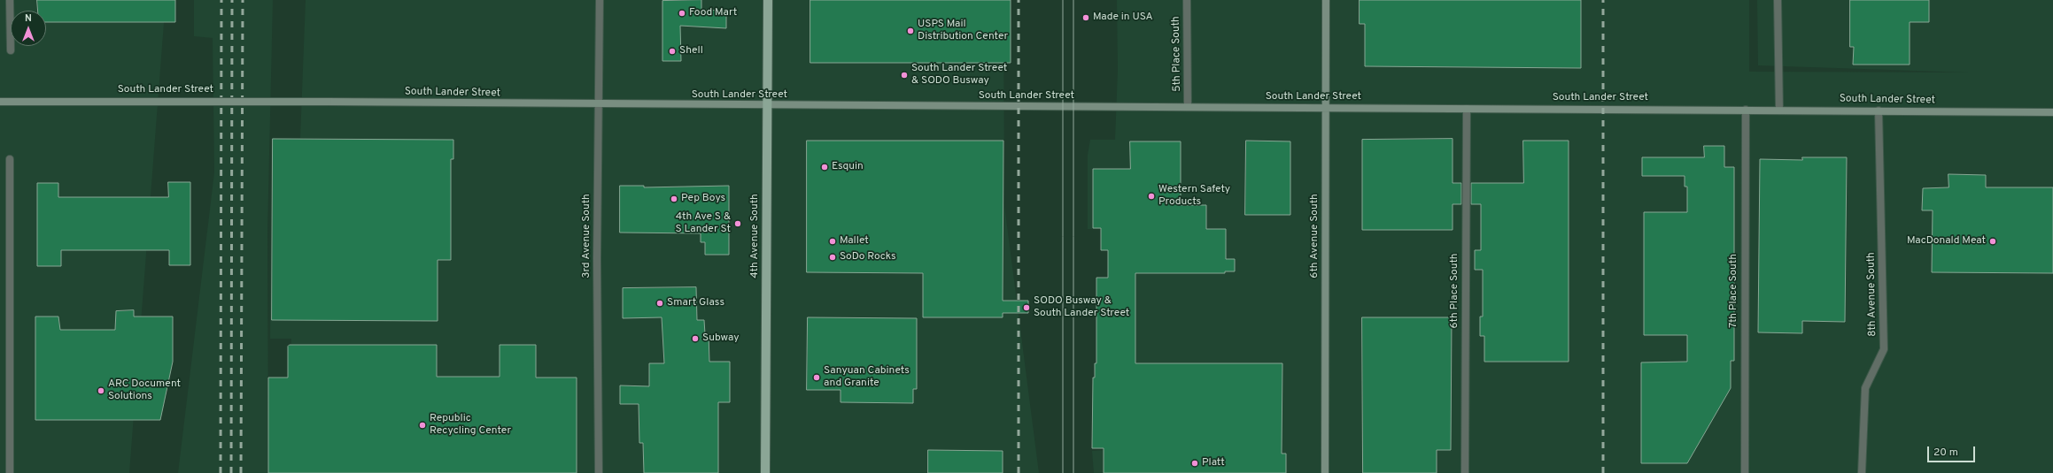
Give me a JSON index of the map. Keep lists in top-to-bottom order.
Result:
{
  "streets": {
    "main road": ["South Lander Street", "4th Avenue South", "6th Avenue South"],
    "street": [
      "5th Place South",
      "3rd Avenue South",
      "6th Place South",
      "7th Place South",
      "8th Avenue South"
    ]
  },
  "crossings": [
    ["5th Place South", "South Lander Street"],
    ["South Lander Street", "3rd Avenue South"],
    ["South Lander Street", "4th Avenue South"],
    ["South Lander Street", "6th Avenue South"],
    ["South Lander Street", "6th Place South"],
    ["South Lander Street", "7th Place South"],
    ["South Lander Street", "8th Avenue South"]
  ],
  "places": [
    "Food Mart",
    "Made in USA",
    "USPS Mail Distribution Center",
    "Shell",
    "South Lander Street & SODO Busway",
    "Esquin",
    "Western Safety Products",
    "Pep Boys",
    "4th Ave S & S Lander St",
    "Mallet",
    "MacDonald Meat",
    "SoDo Rocks",
    "Smart Glass",
    "SODO Busway & South Lander Street",
    "Subway",
    "Sanyuan Cabinets and Granite",
    "ARC Document Solutions",
    "Republic Recycling Center",
    "Platt"
  ],
  "scale_bar": "20 m",
  "north": "top"
}
